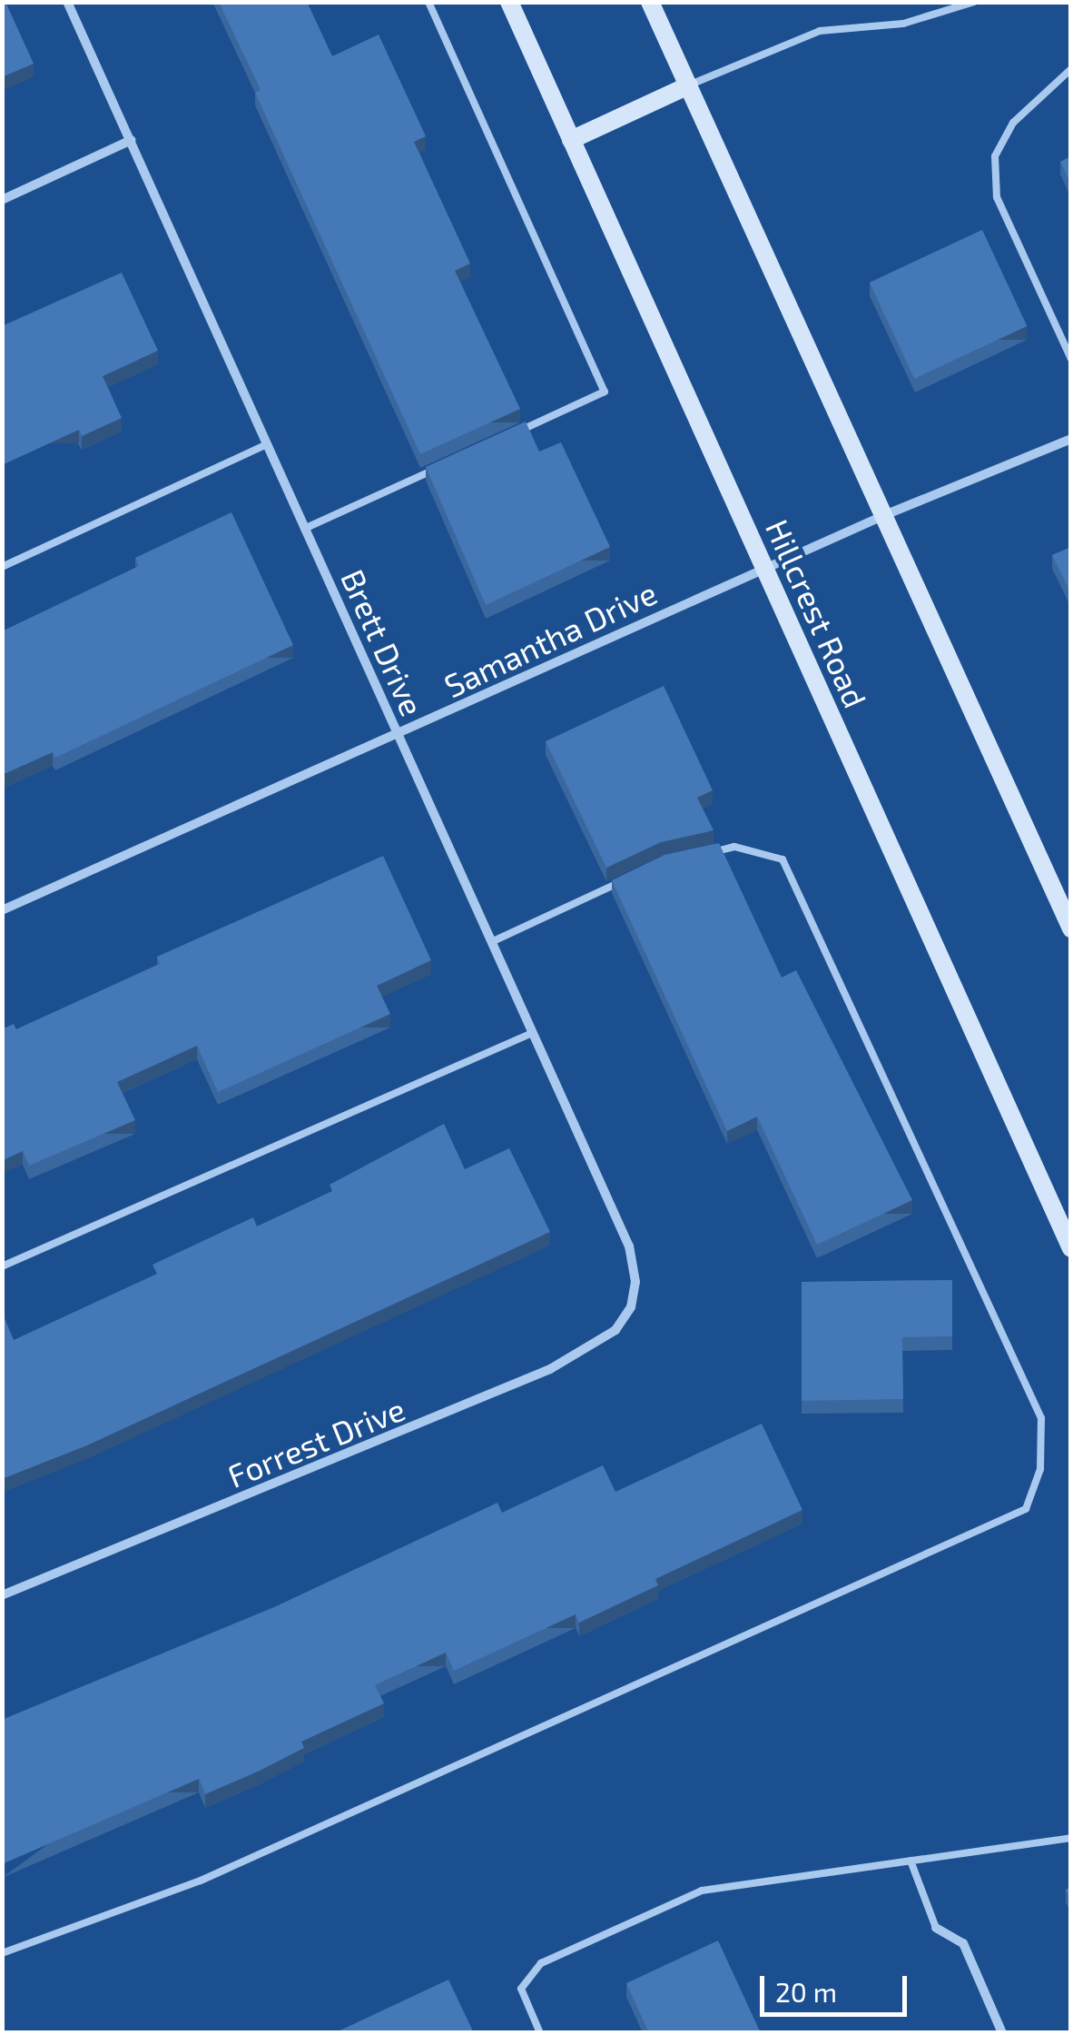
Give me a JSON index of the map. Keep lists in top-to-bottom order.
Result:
{
  "streets": {
    "main road": ["Hillcrest Road"],
    "street": ["Samantha Drive", "Brett Drive", "Forrest Drive"]
  },
  "crossings": [
    ["Hillcrest Road", "Samantha Drive"],
    ["Samantha Drive", "Brett Drive"],
    ["Brett Drive", "Forrest Drive"]
  ],
  "scale_bar": "20 m"
}
